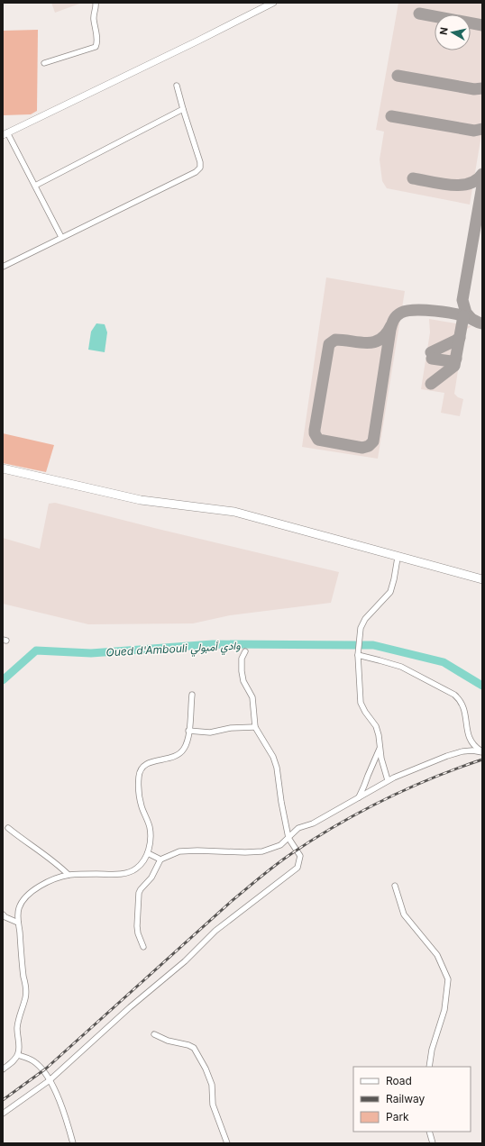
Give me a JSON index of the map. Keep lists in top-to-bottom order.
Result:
{
  "water": ["Oued d'Ambouli وادي أمبولي"],
  "legend": ["Road", "Railway", "Park"],
  "north": "left"
}
